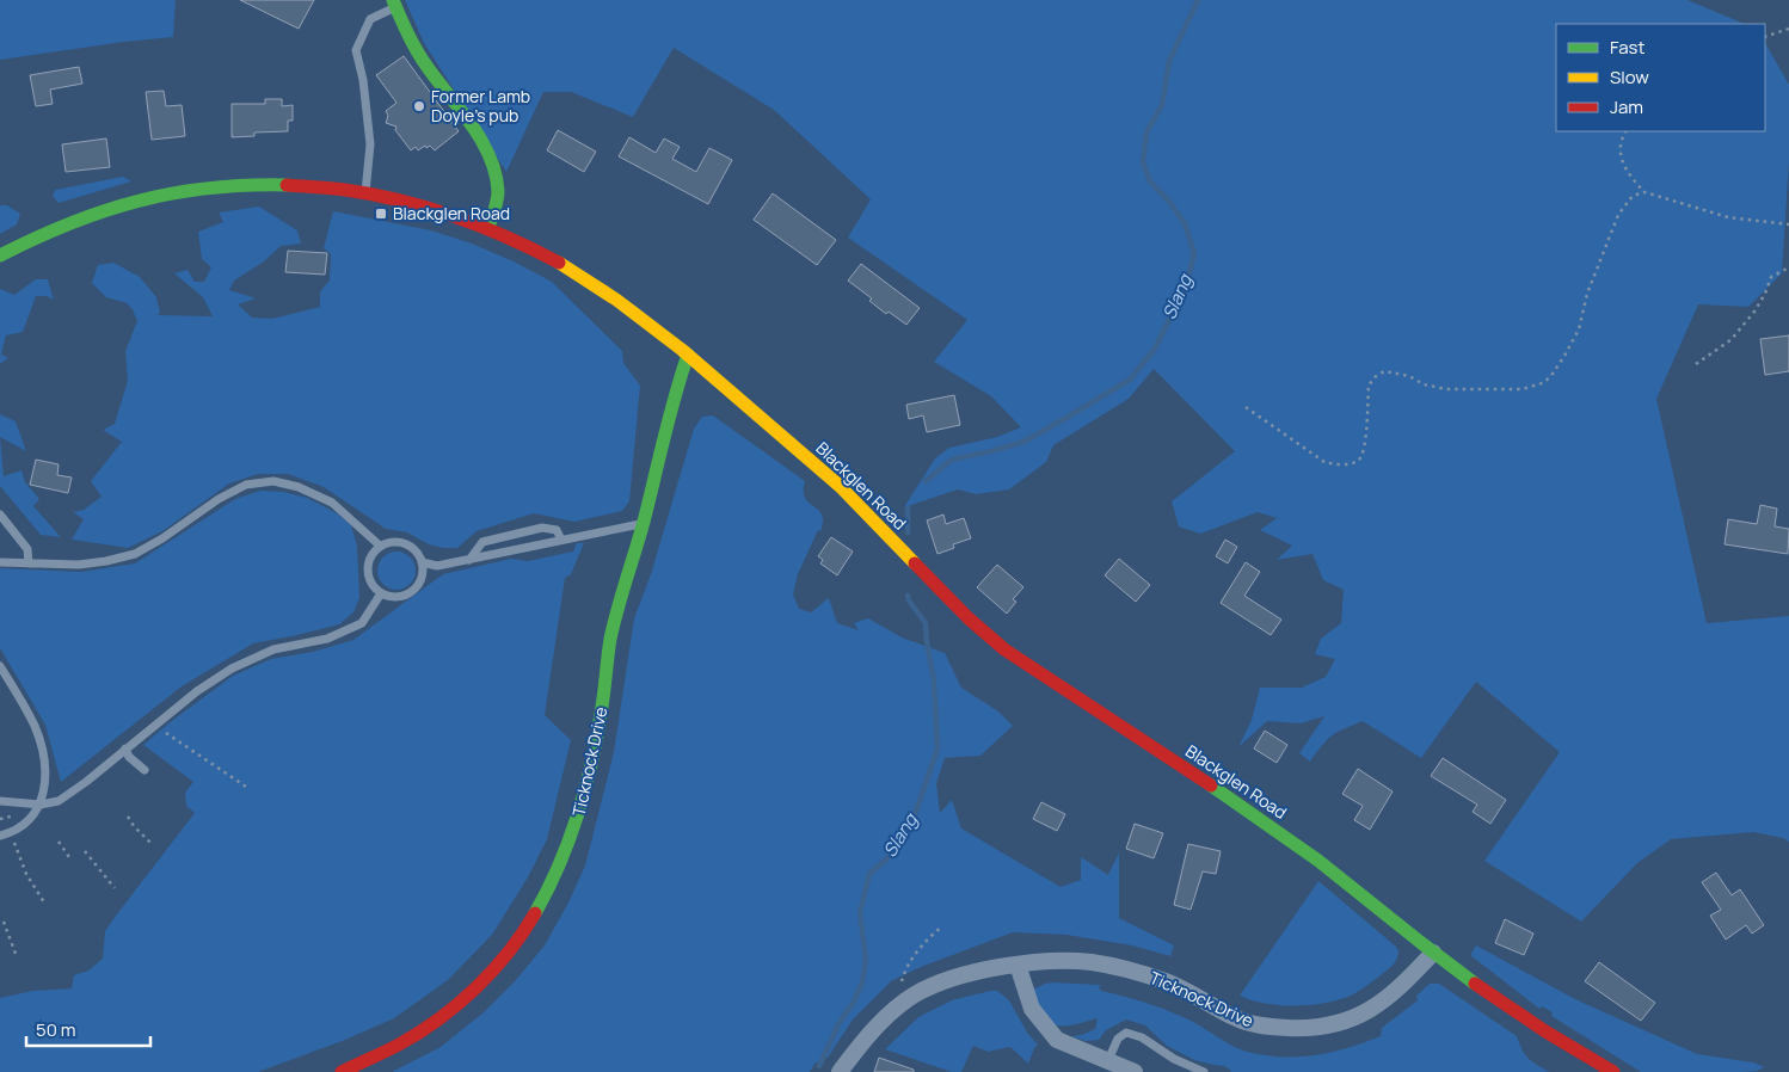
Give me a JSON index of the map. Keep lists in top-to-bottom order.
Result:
{
  "streets": {
    "street": ["Blackglen Road", "Ticknock Drive"]
  },
  "crossings": [
    ["Blackglen Road", "Ticknock Drive"]
  ],
  "water": ["Slang"],
  "places": {
    "other": ["Former Lamb Doyle's pub"],
    "transit": ["Blackglen Road"]
  },
  "legend": ["Fast", "Slow", "Jam"],
  "scale_bar": "50 m"
}
